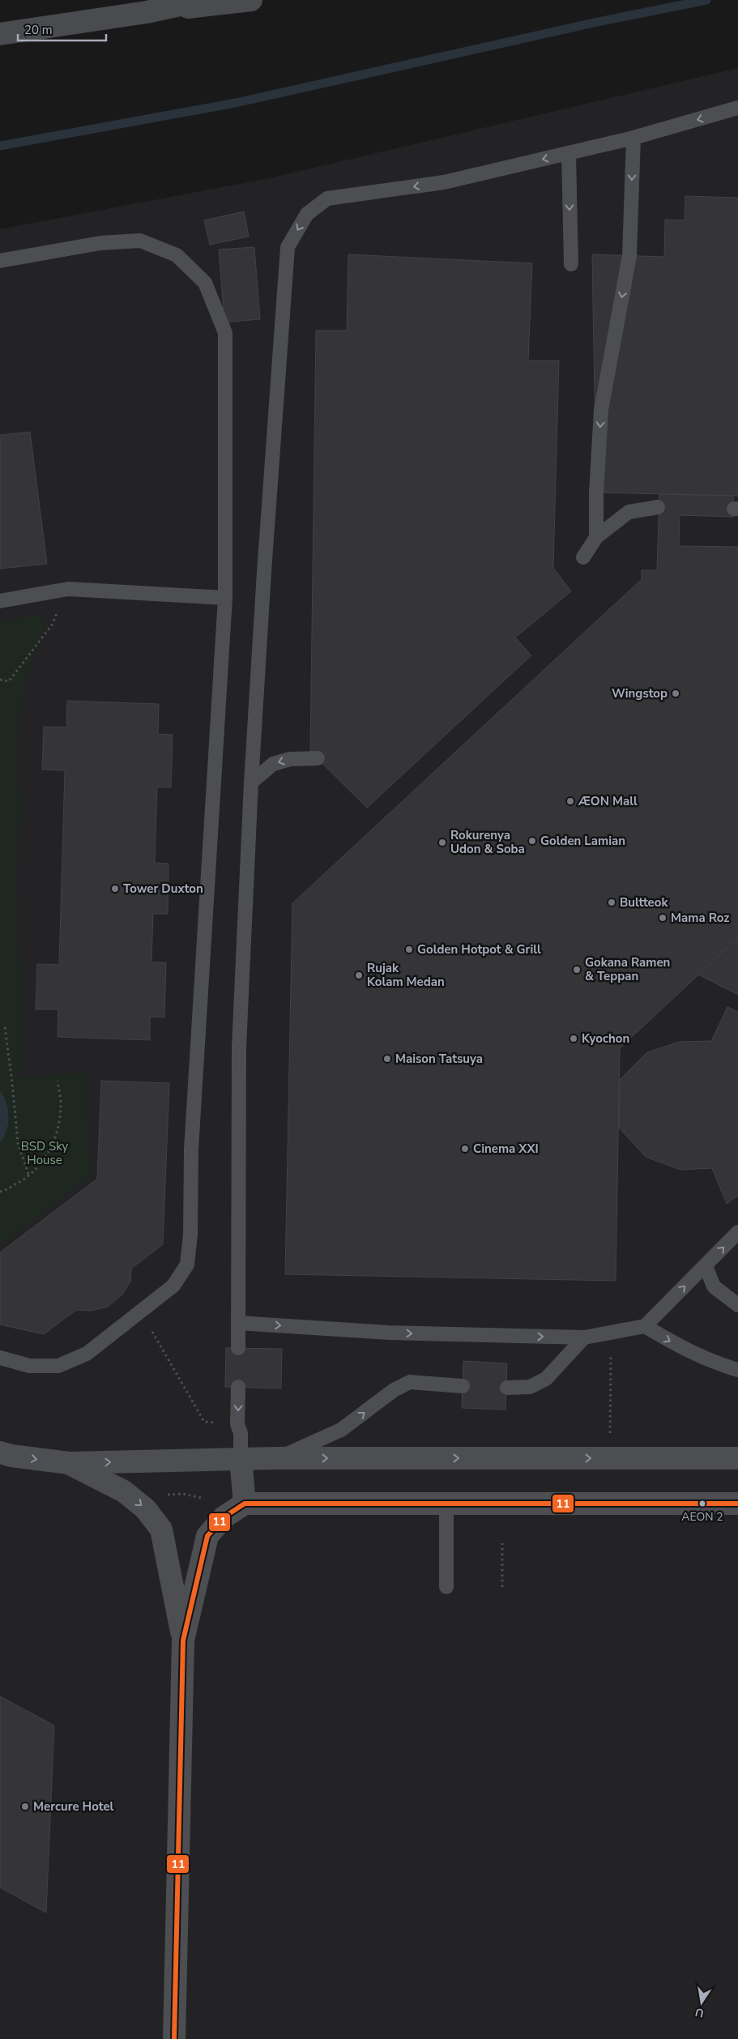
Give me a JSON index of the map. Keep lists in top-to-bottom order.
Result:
{
  "parks": ["BSD Sky House"],
  "places": [
    "Wingstop",
    "ÆON Mall",
    "Golden Lamian",
    "Rokurenya Udon & Soba",
    "Tower Duxton",
    "Bultteok",
    "Mama Roz",
    "Golden Hotpot & Grill",
    "Gokana Ramen & Teppan",
    "Rujak Kolam Medan",
    "Kyochon",
    "Maison Tatsuya",
    "Cinema XXI",
    "AEON 2",
    "Mercure Hotel"
  ],
  "lines": ["transit line 11"],
  "scale_bar": "20 m",
  "north": "bottom"
}
